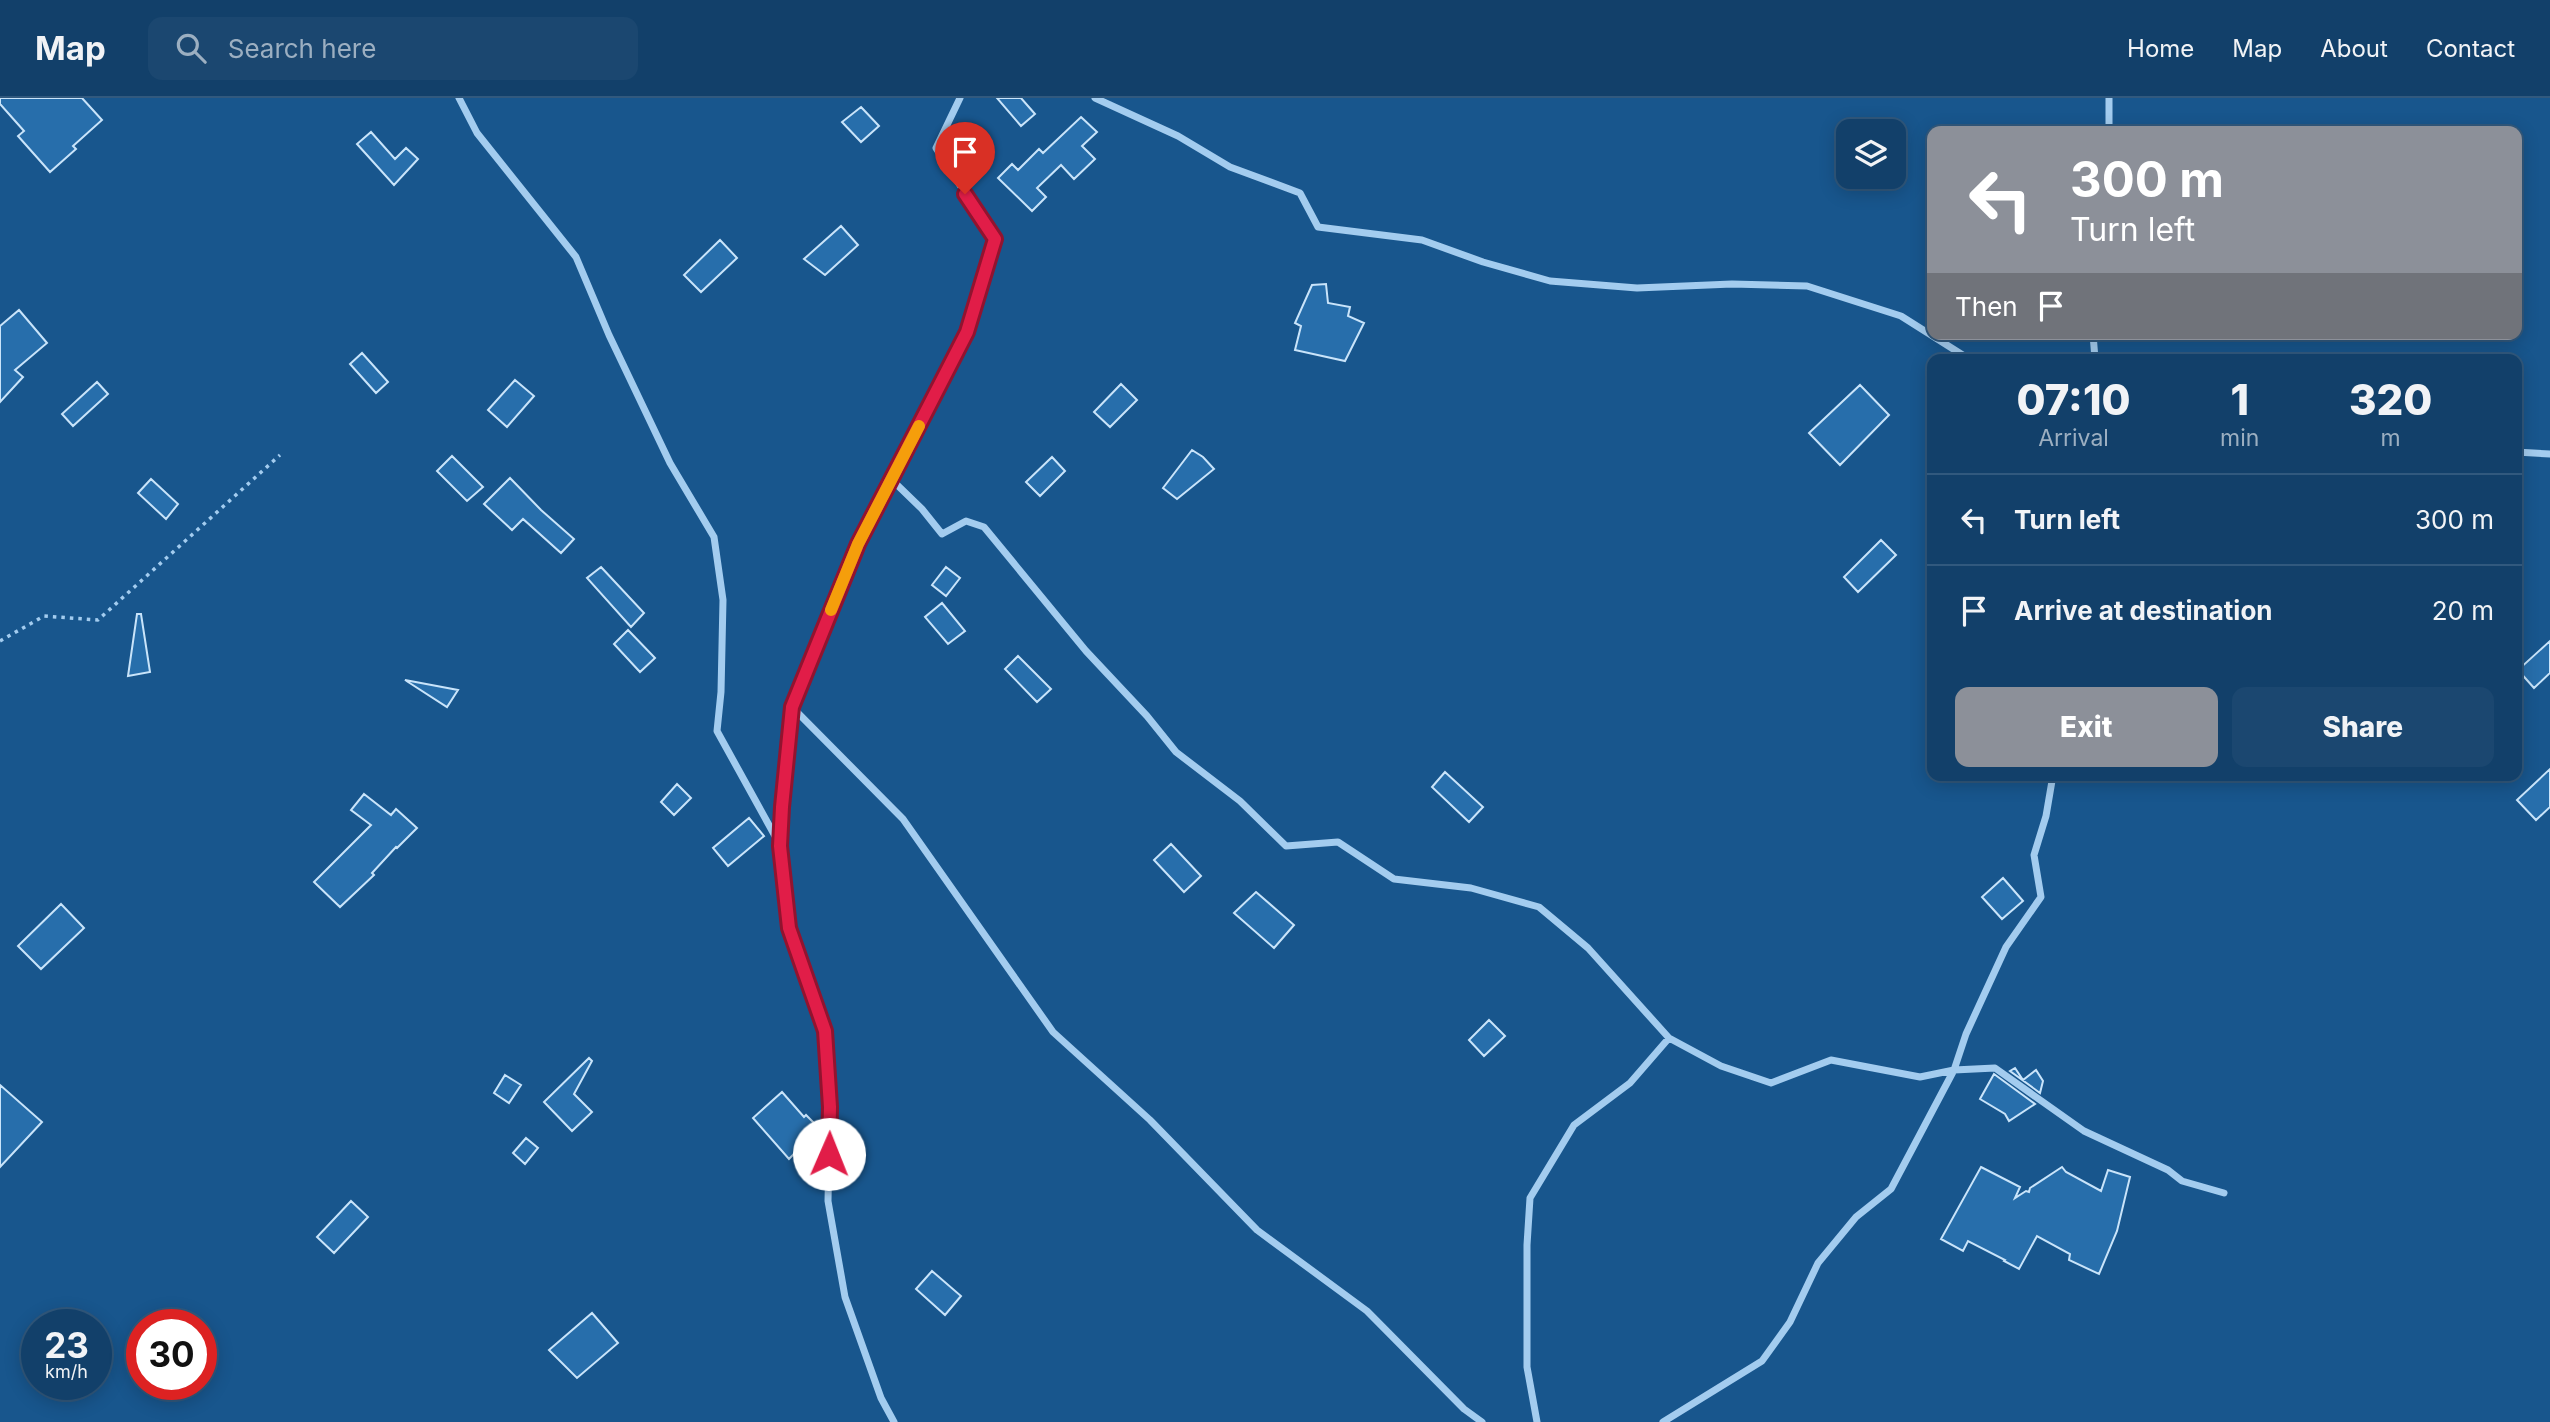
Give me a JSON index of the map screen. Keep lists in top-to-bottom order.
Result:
{
  "page": {
    "header": "Map",
    "search": "Search here",
    "nav": [
      "Home",
      "Map",
      "About",
      "Contact"
    ],
    "turn": ["300 m", "Turn left"],
    "then": "Then",
    "eta": [
      "07:10",
      "Arrival",
      "1",
      "min",
      "320",
      "m"
    ],
    "list": [
      {
        "name": "Turn left",
        "value": "300 m"
      },
      {
        "name": "Arrive at destination",
        "value": "20 m"
      }
    ],
    "buttons": ["Exit", "Share"],
    "speed": "23 km/h",
    "limit": "30"
  }
}
